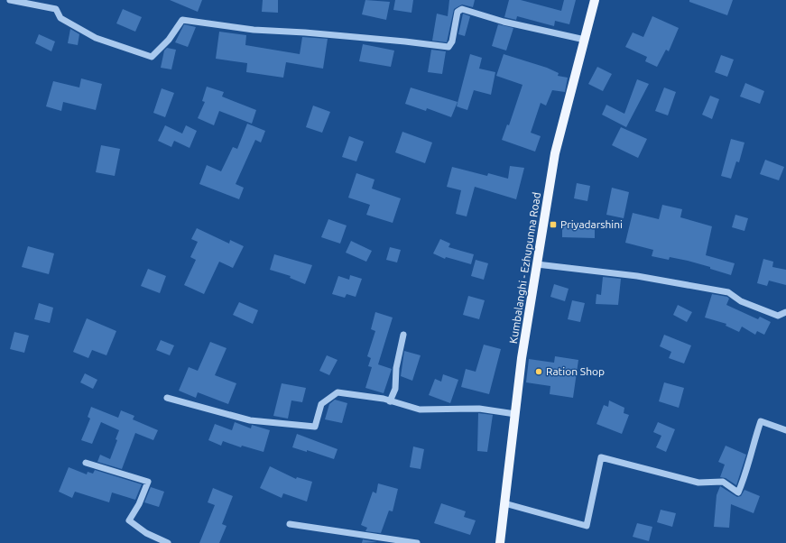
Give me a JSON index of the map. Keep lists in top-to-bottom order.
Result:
{
  "streets": {
    "main road": ["Kumbalanghi - Ezhupunna Road"]
  },
  "places": {
    "transit": ["Priyadarshini"],
    "other": ["Ration Shop"]
  }
}
